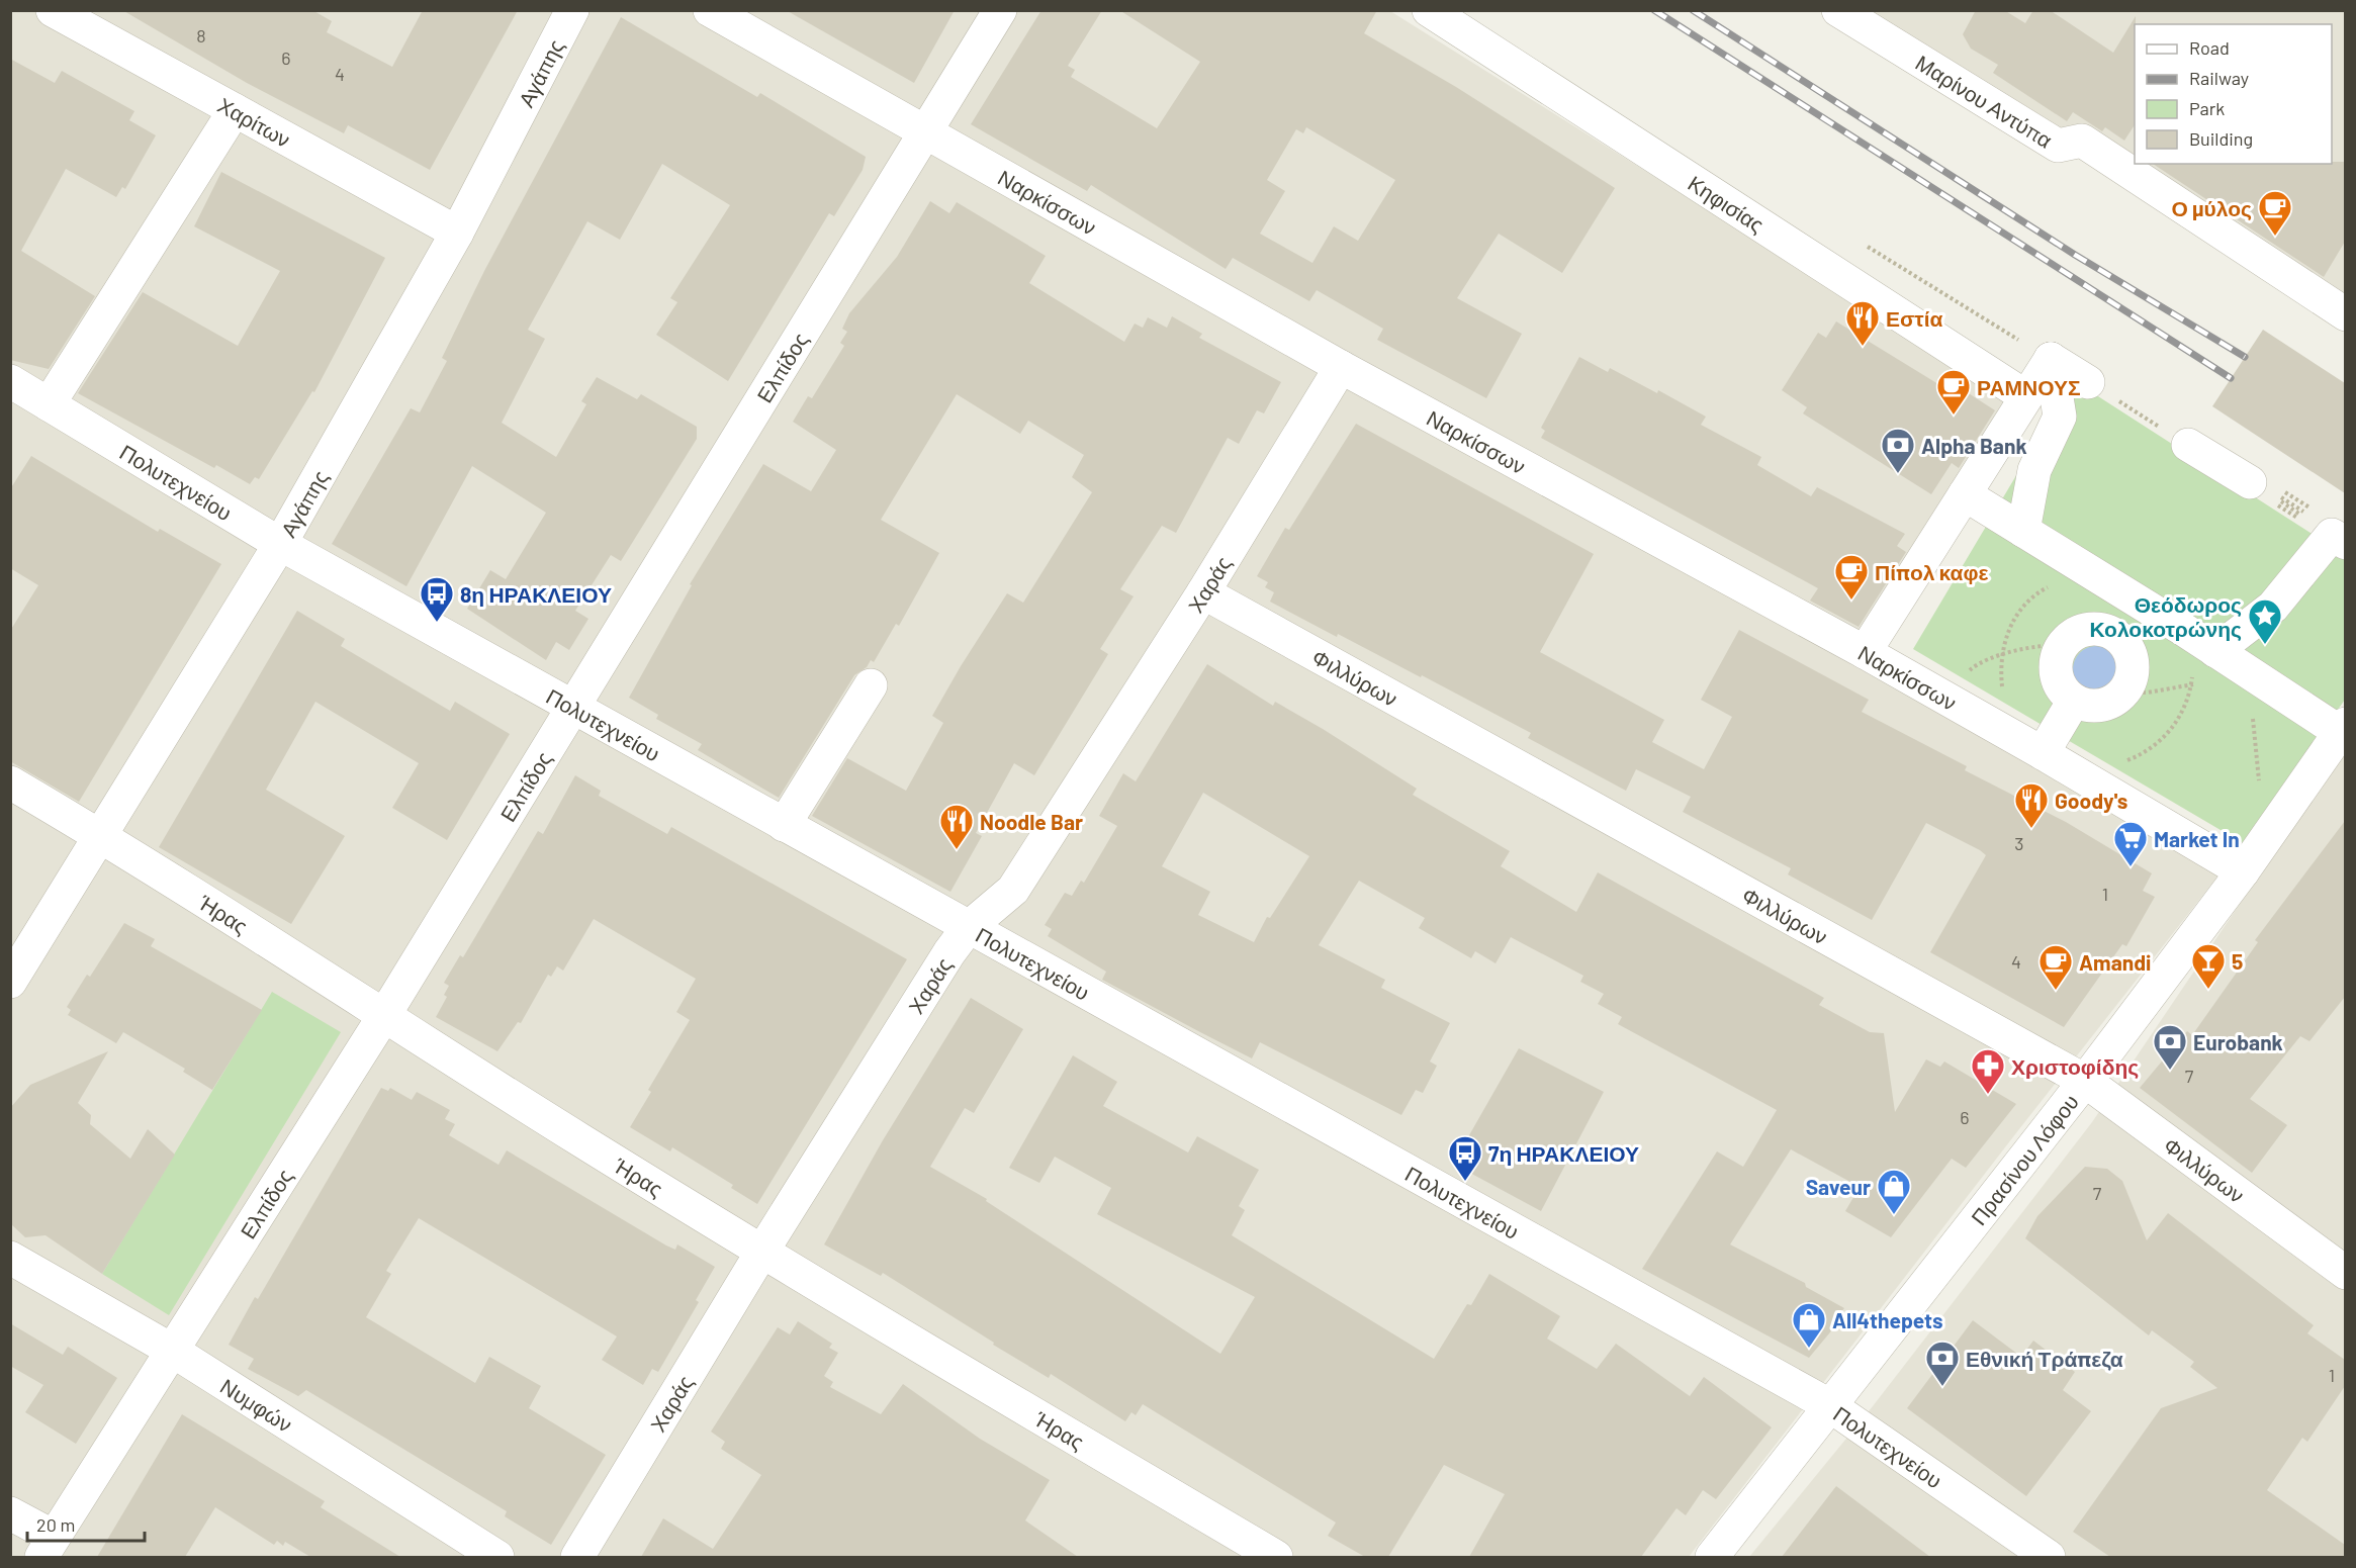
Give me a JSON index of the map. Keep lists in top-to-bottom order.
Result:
{
  "streets": {
    "street": [
      "Αγάπης",
      "Μαρίνου Αντύπα",
      "Χαρίτων",
      "Ναρκίσσων",
      "Κηφισίας",
      "Ελπίδος",
      "Πολυτεχνείου",
      "Χαράς",
      "Φιλλύρων",
      "Ήρας",
      "Πρασίνου Λόφου",
      "Νυμφών"
    ]
  },
  "crossings": [
    ["Αγάπης", "Χαρίτων"],
    ["Αγάπης", "Πολυτεχνείου"],
    ["Αγάπης", "Ήρας"],
    ["Ναρκίσσων", "Ελπίδος"],
    ["Ναρκίσσων", "Χαράς"],
    ["Ναρκίσσων", "Πρασίνου Λόφου"],
    ["Ελπίδος", "Πολυτεχνείου"],
    ["Ελπίδος", "Ήρας"],
    ["Ελπίδος", "Νυμφών"],
    ["Πολυτεχνείου", "Χαράς"],
    ["Πολυτεχνείου", "Πρασίνου Λόφου"],
    ["Χαράς", "Φιλλύρων"],
    ["Χαράς", "Ήρας"],
    ["Φιλλύρων", "Πρασίνου Λόφου"]
  ],
  "places": {
    "cafe": [
      "Ο μύλος",
      "ΡΑΜΝΟΥΣ",
      "Πίπολ καφε",
      "Amandi"
    ],
    "restaurant": ["Εστία", "Goody's", "Noodle Bar"],
    "bank": ["Alpha Bank", "Eurobank", "Εθνική Τράπεζα"],
    "bus stop": ["8η ΗΡΑΚΛΕΙΟΥ", "7η ΗΡΑΚΛΕΙΟΥ"],
    "place": ["Θεόδωρος Κολοκοτρώνης"],
    "supermarket": ["Market In"],
    "bar": ["5"],
    "pharmacy": ["Χριστοφίδης"],
    "shop": ["Saveur", "All4thepets"]
  },
  "house_numbers": [
    "8",
    "6",
    "4",
    "3",
    "1",
    "4",
    "7",
    "6",
    "7",
    "1"
  ],
  "legend": [
    "Road",
    "Railway",
    "Park",
    "Building"
  ],
  "scale_bar": "20 m"
}
